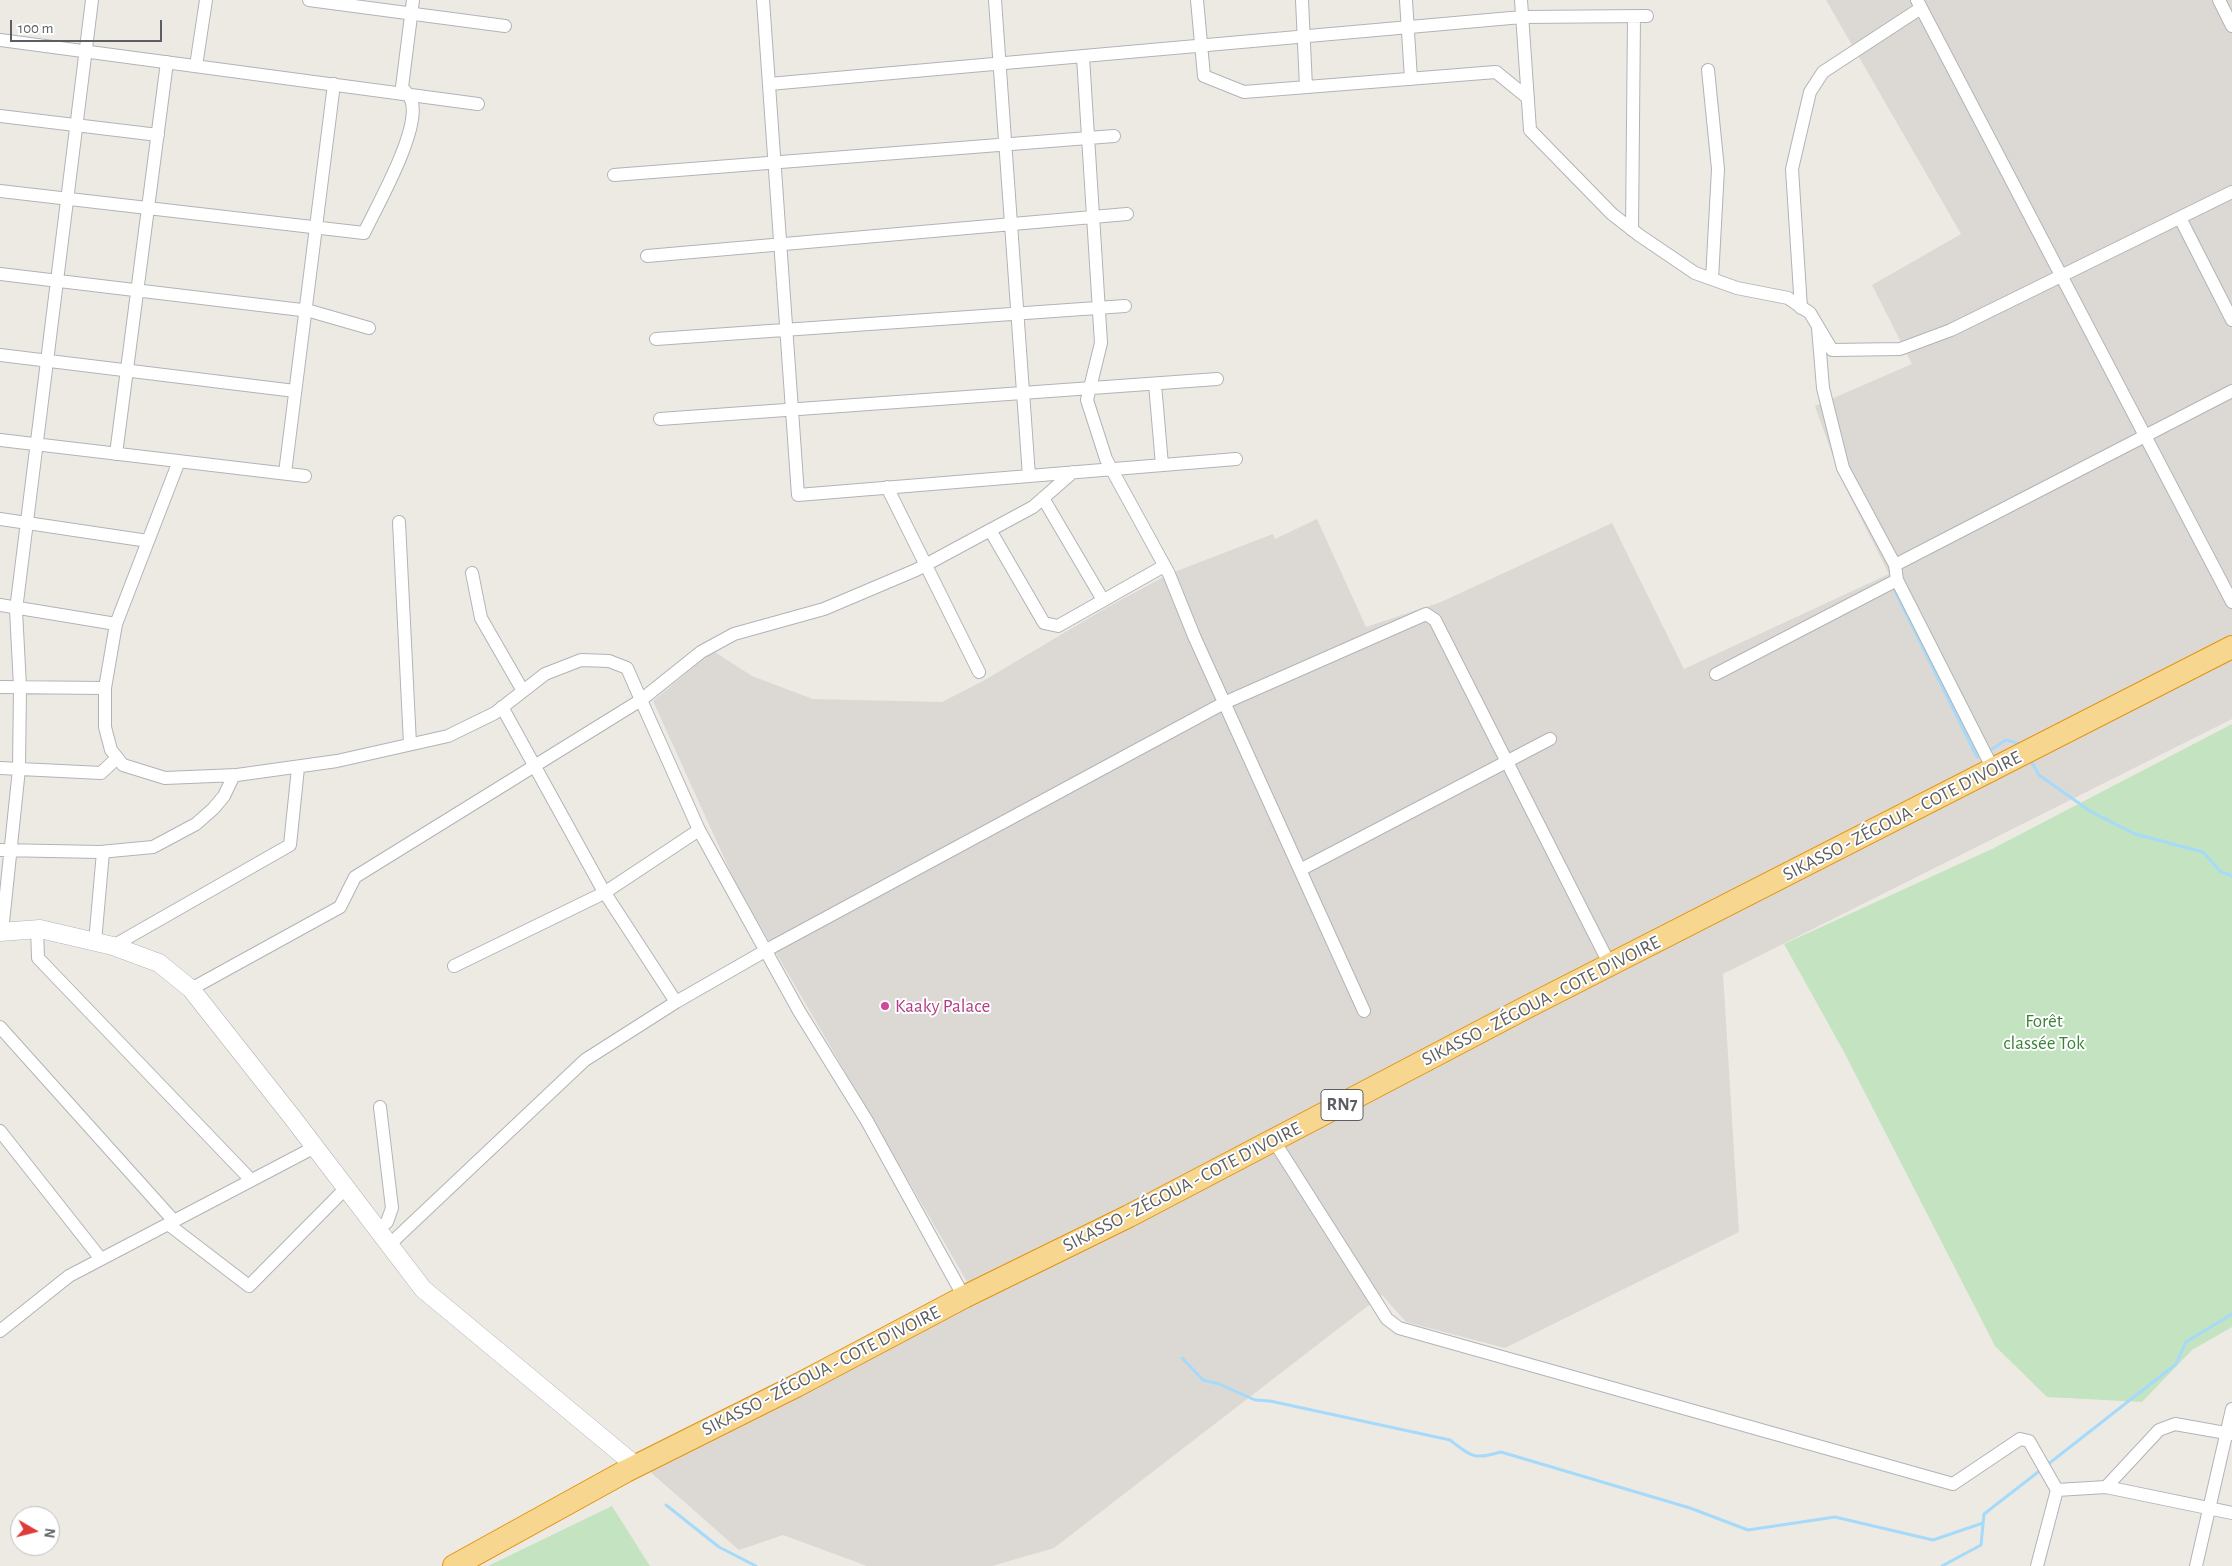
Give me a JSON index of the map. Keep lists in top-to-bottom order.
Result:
{
  "streets": {
    "highway": ["SIKASSO - ZÉGOUA - COTE D'IVOIRE", "RN7"]
  },
  "parks": ["Forêt classée Tok"],
  "places": ["Kaaky Palace"],
  "scale_bar": "100 m",
  "north": "right"
}
